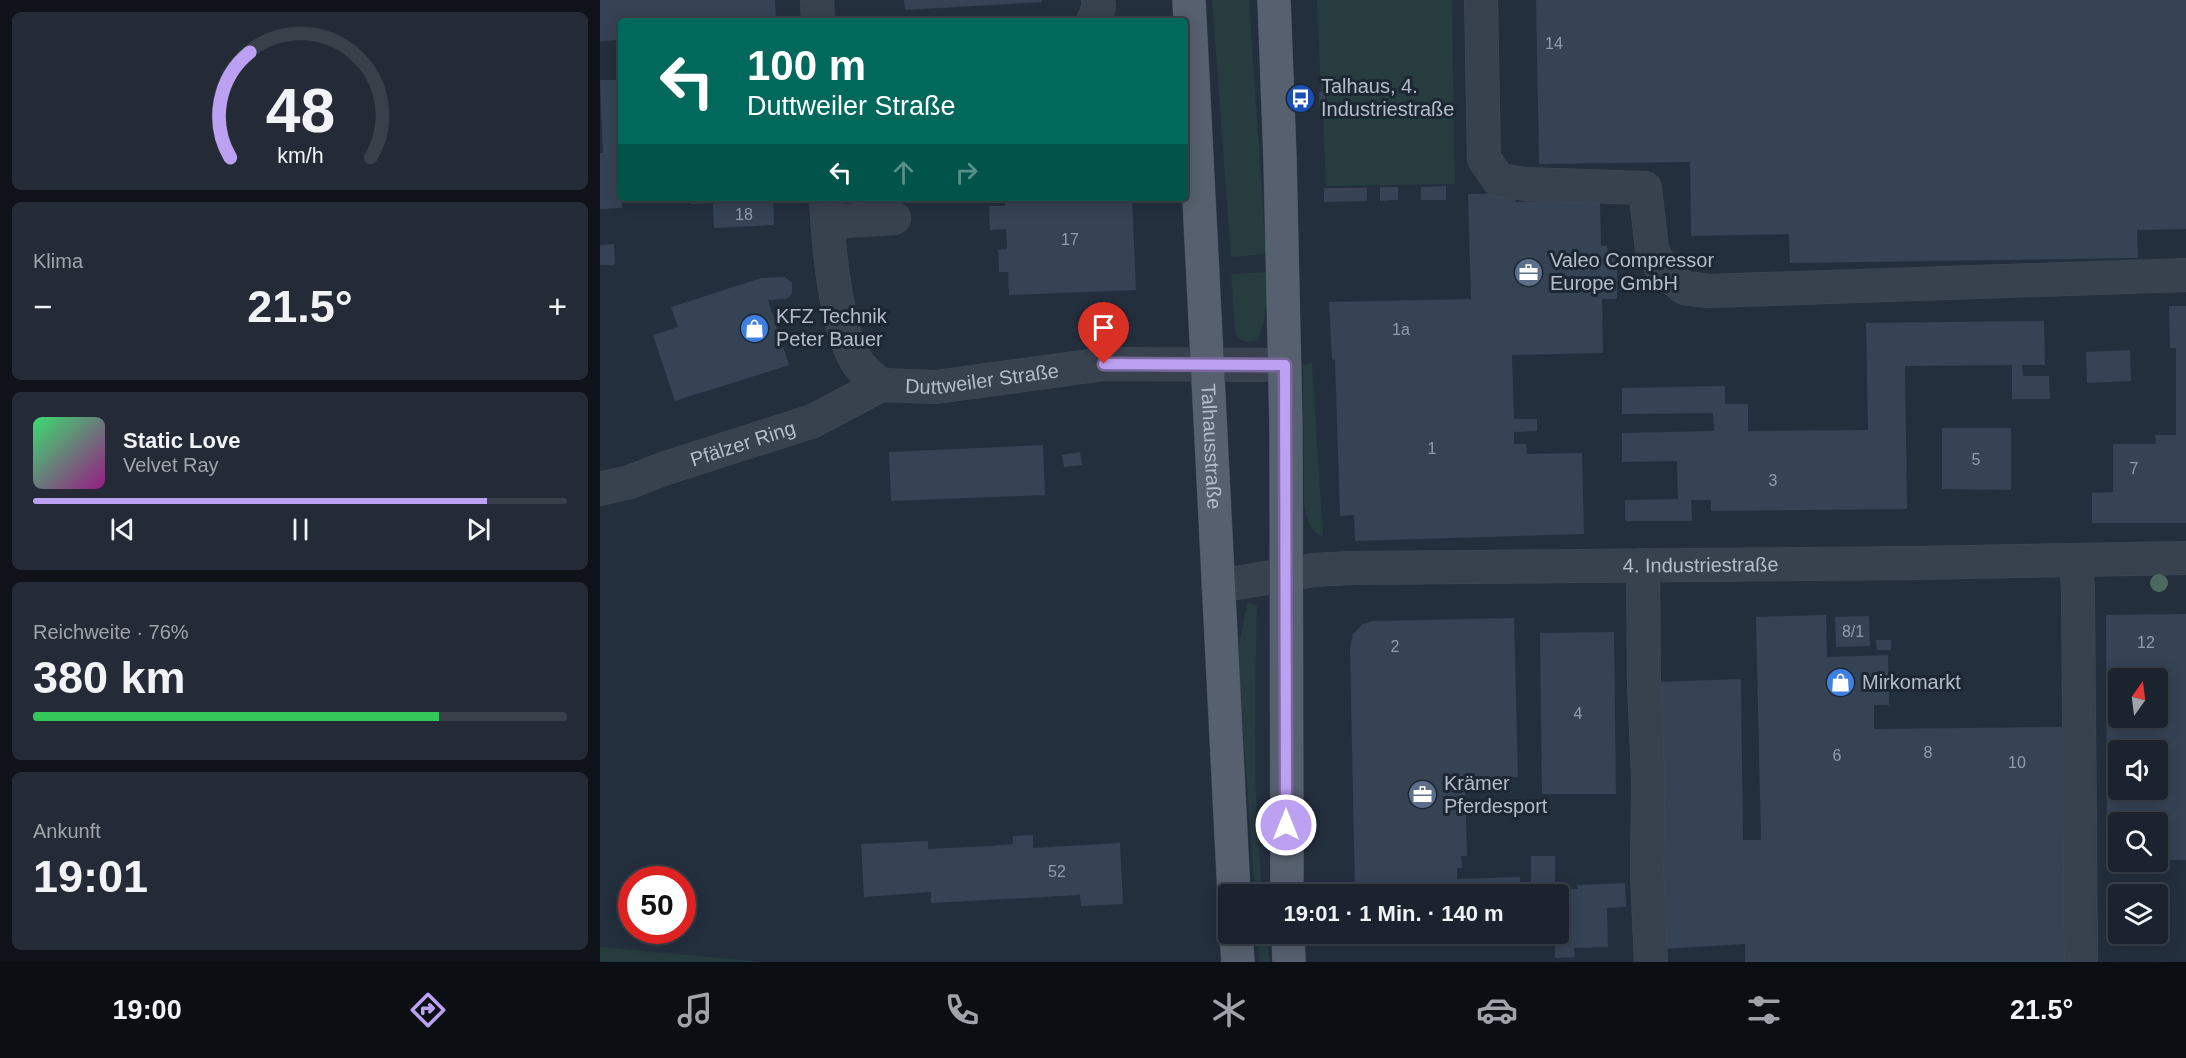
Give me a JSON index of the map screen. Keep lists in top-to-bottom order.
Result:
{
  "streets": {
    "main road": ["Talhausstraße"],
    "street": ["Duttweiler Straße", "Pfälzer Ring", "4. Industriestraße"]
  },
  "crossings": [
    ["Duttweiler Straße", "Pfälzer Ring"],
    ["Duttweiler Straße", "Talhausstraße"],
    ["Talhausstraße", "4. Industriestraße"]
  ],
  "places": {
    "bus stop": ["Talhaus, 4. Industriestraße"],
    "office": ["Valeo Compressor Europe GmbH", "Krämer Pferdesport"],
    "shop": ["KFZ Technik Peter Bauer", "Mirkomarkt"]
  },
  "house_numbers": [
    "14",
    "18",
    "17",
    "1a",
    "1",
    "5",
    "7",
    "3",
    "8/1",
    "12",
    "2",
    "4",
    "8",
    "6",
    "10",
    "52"
  ],
  "north": "top",
  "page": {
    "turn": ["100 m", "Duttweiler Straße"],
    "tile": [
      "Klima",
      ["Reichweite · 76%", "380 km"],
      ["Ankunft", "19:01"]
    ],
    "heat": ["−", "21.5°", "+"],
    "song": ["Static Love", "Velvet Ray"],
    "limit": "50",
    "trip": "19:01 · 1 Min. · 140 m",
    "tabs": ["19:00", "21.5°"],
    "gauge": ["48", "km/h"]
  }
}
